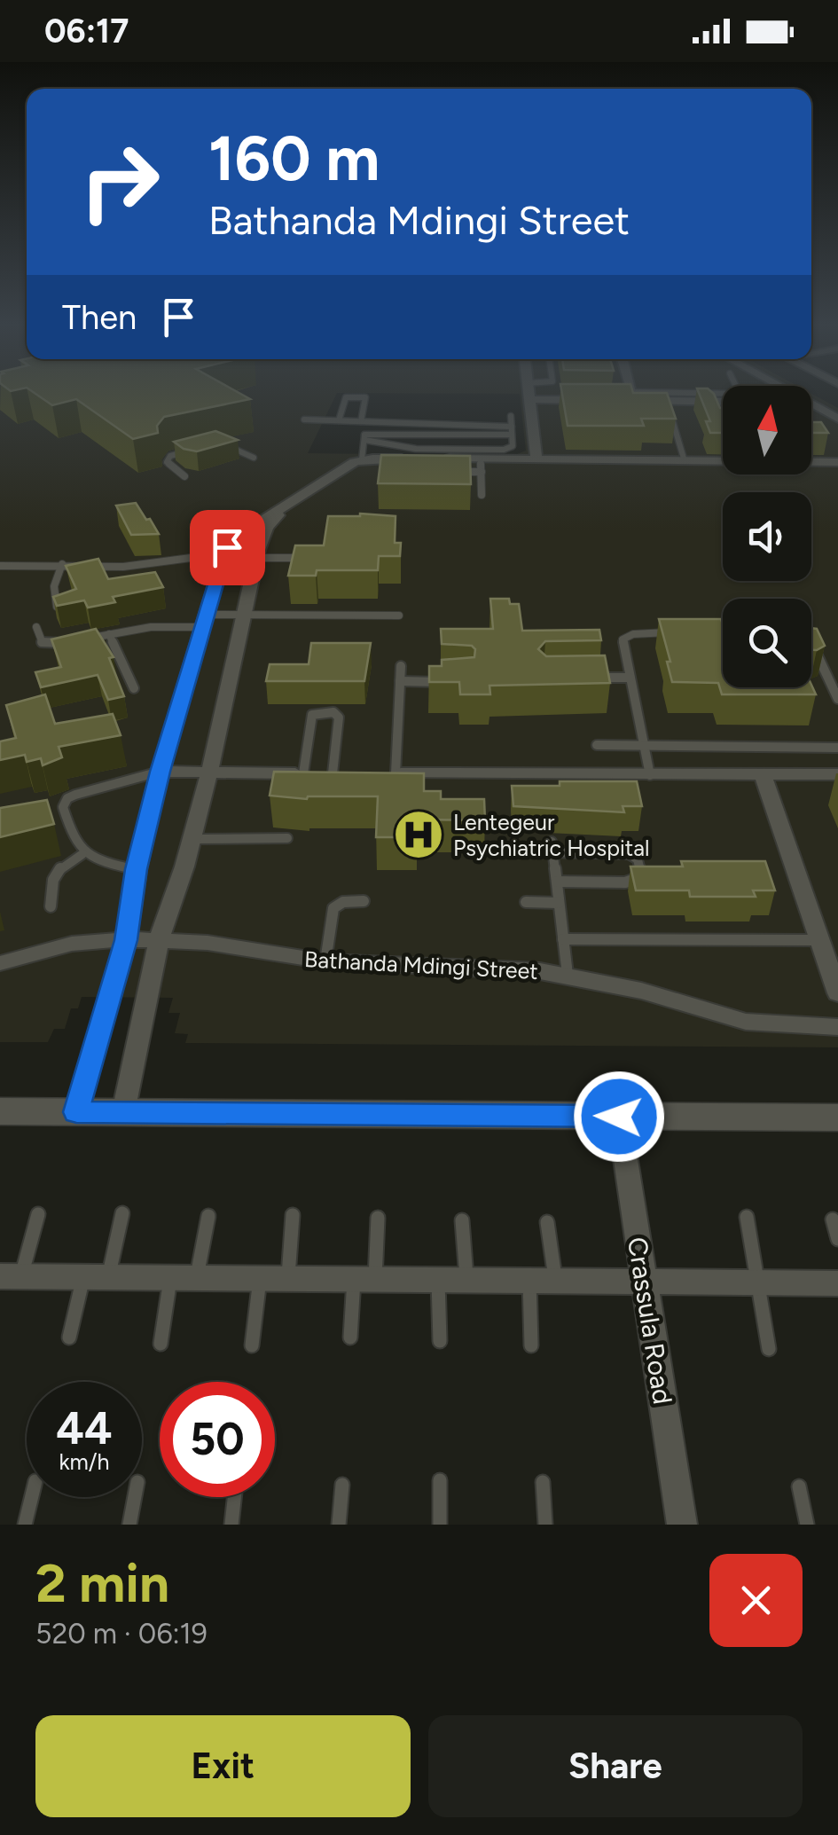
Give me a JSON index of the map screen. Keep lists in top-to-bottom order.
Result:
{
  "streets": {
    "street": ["Bathanda Mdingi Street", "Crassula Road"]
  },
  "places": {
    "hospital": ["Lentegeur Psychiatric Hospital"]
  },
  "north": "top",
  "page": {
    "status": "06:17",
    "turn": ["160 m", "Bathanda Mdingi Street"],
    "then": "Then",
    "speed": "44 km/h",
    "limit": "50",
    "heading": ["2 min", "520 m · 06:19"],
    "buttons": ["Exit", "Share"]
  }
}
